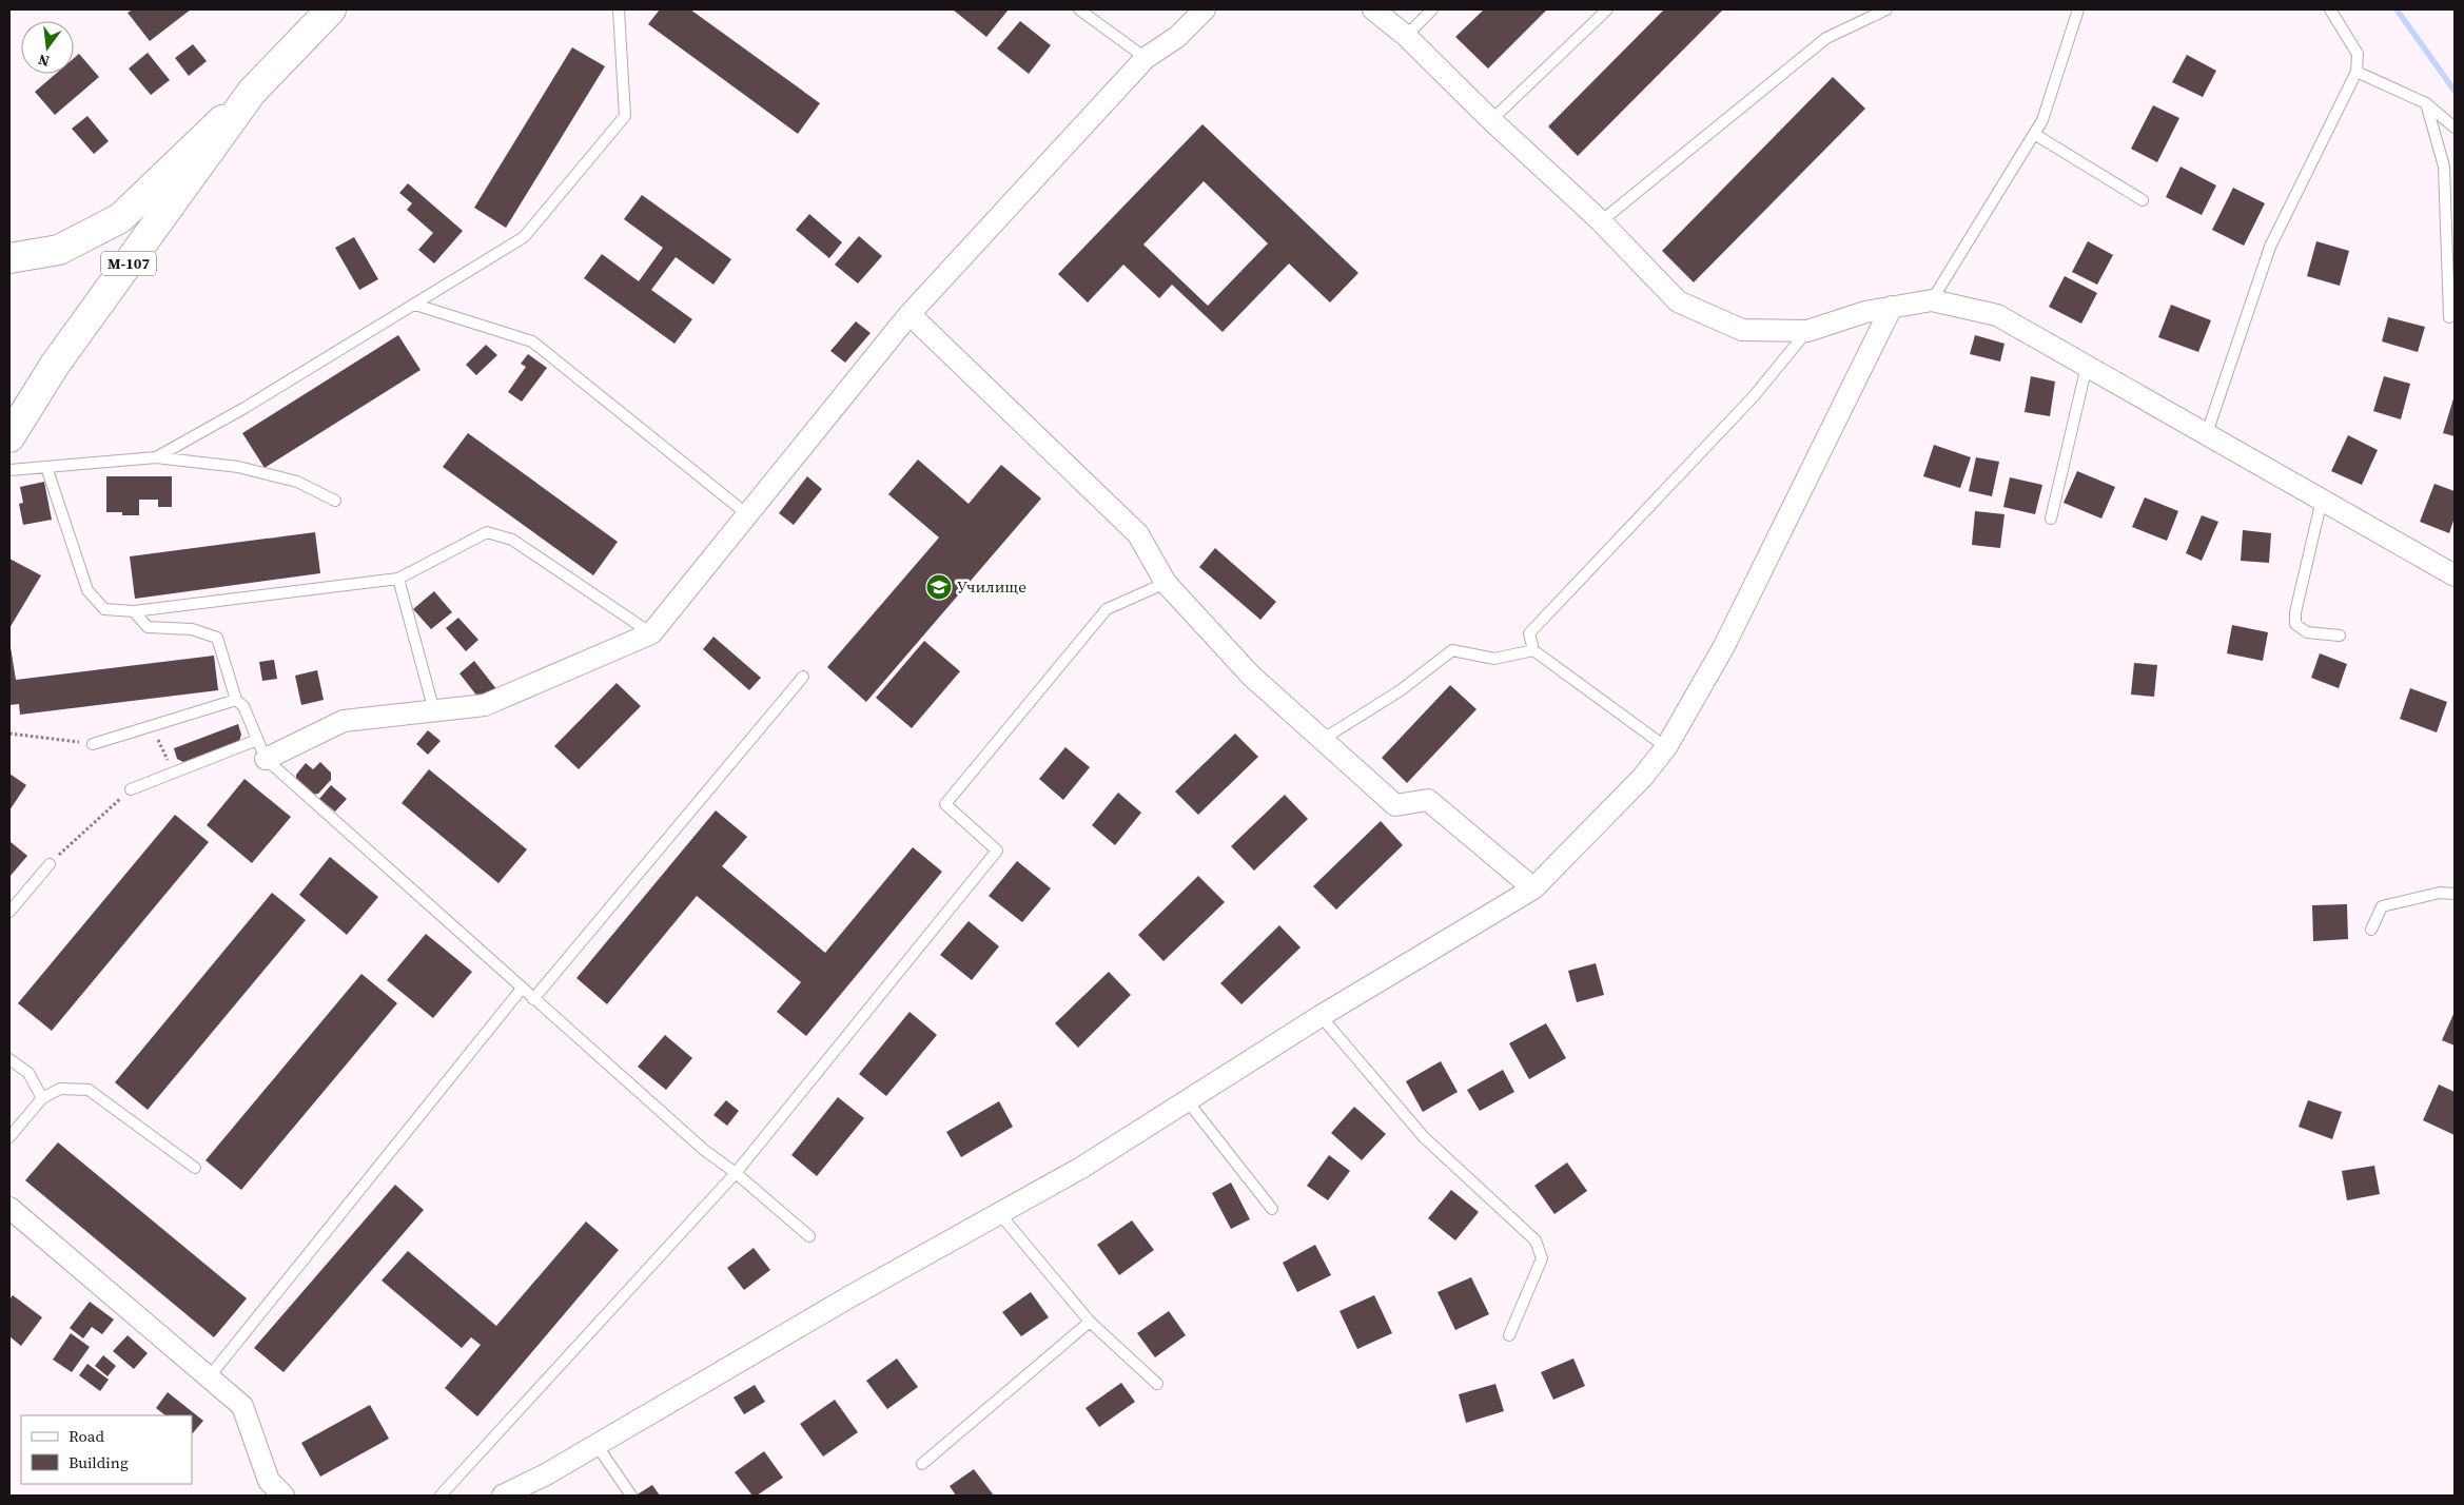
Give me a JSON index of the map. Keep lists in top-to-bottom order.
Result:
{
  "streets": {
    "main road": ["М-107"]
  },
  "places": {
    "school or university": ["Училище"]
  },
  "legend": ["Road", "Building"],
  "north": "bottom"
}
